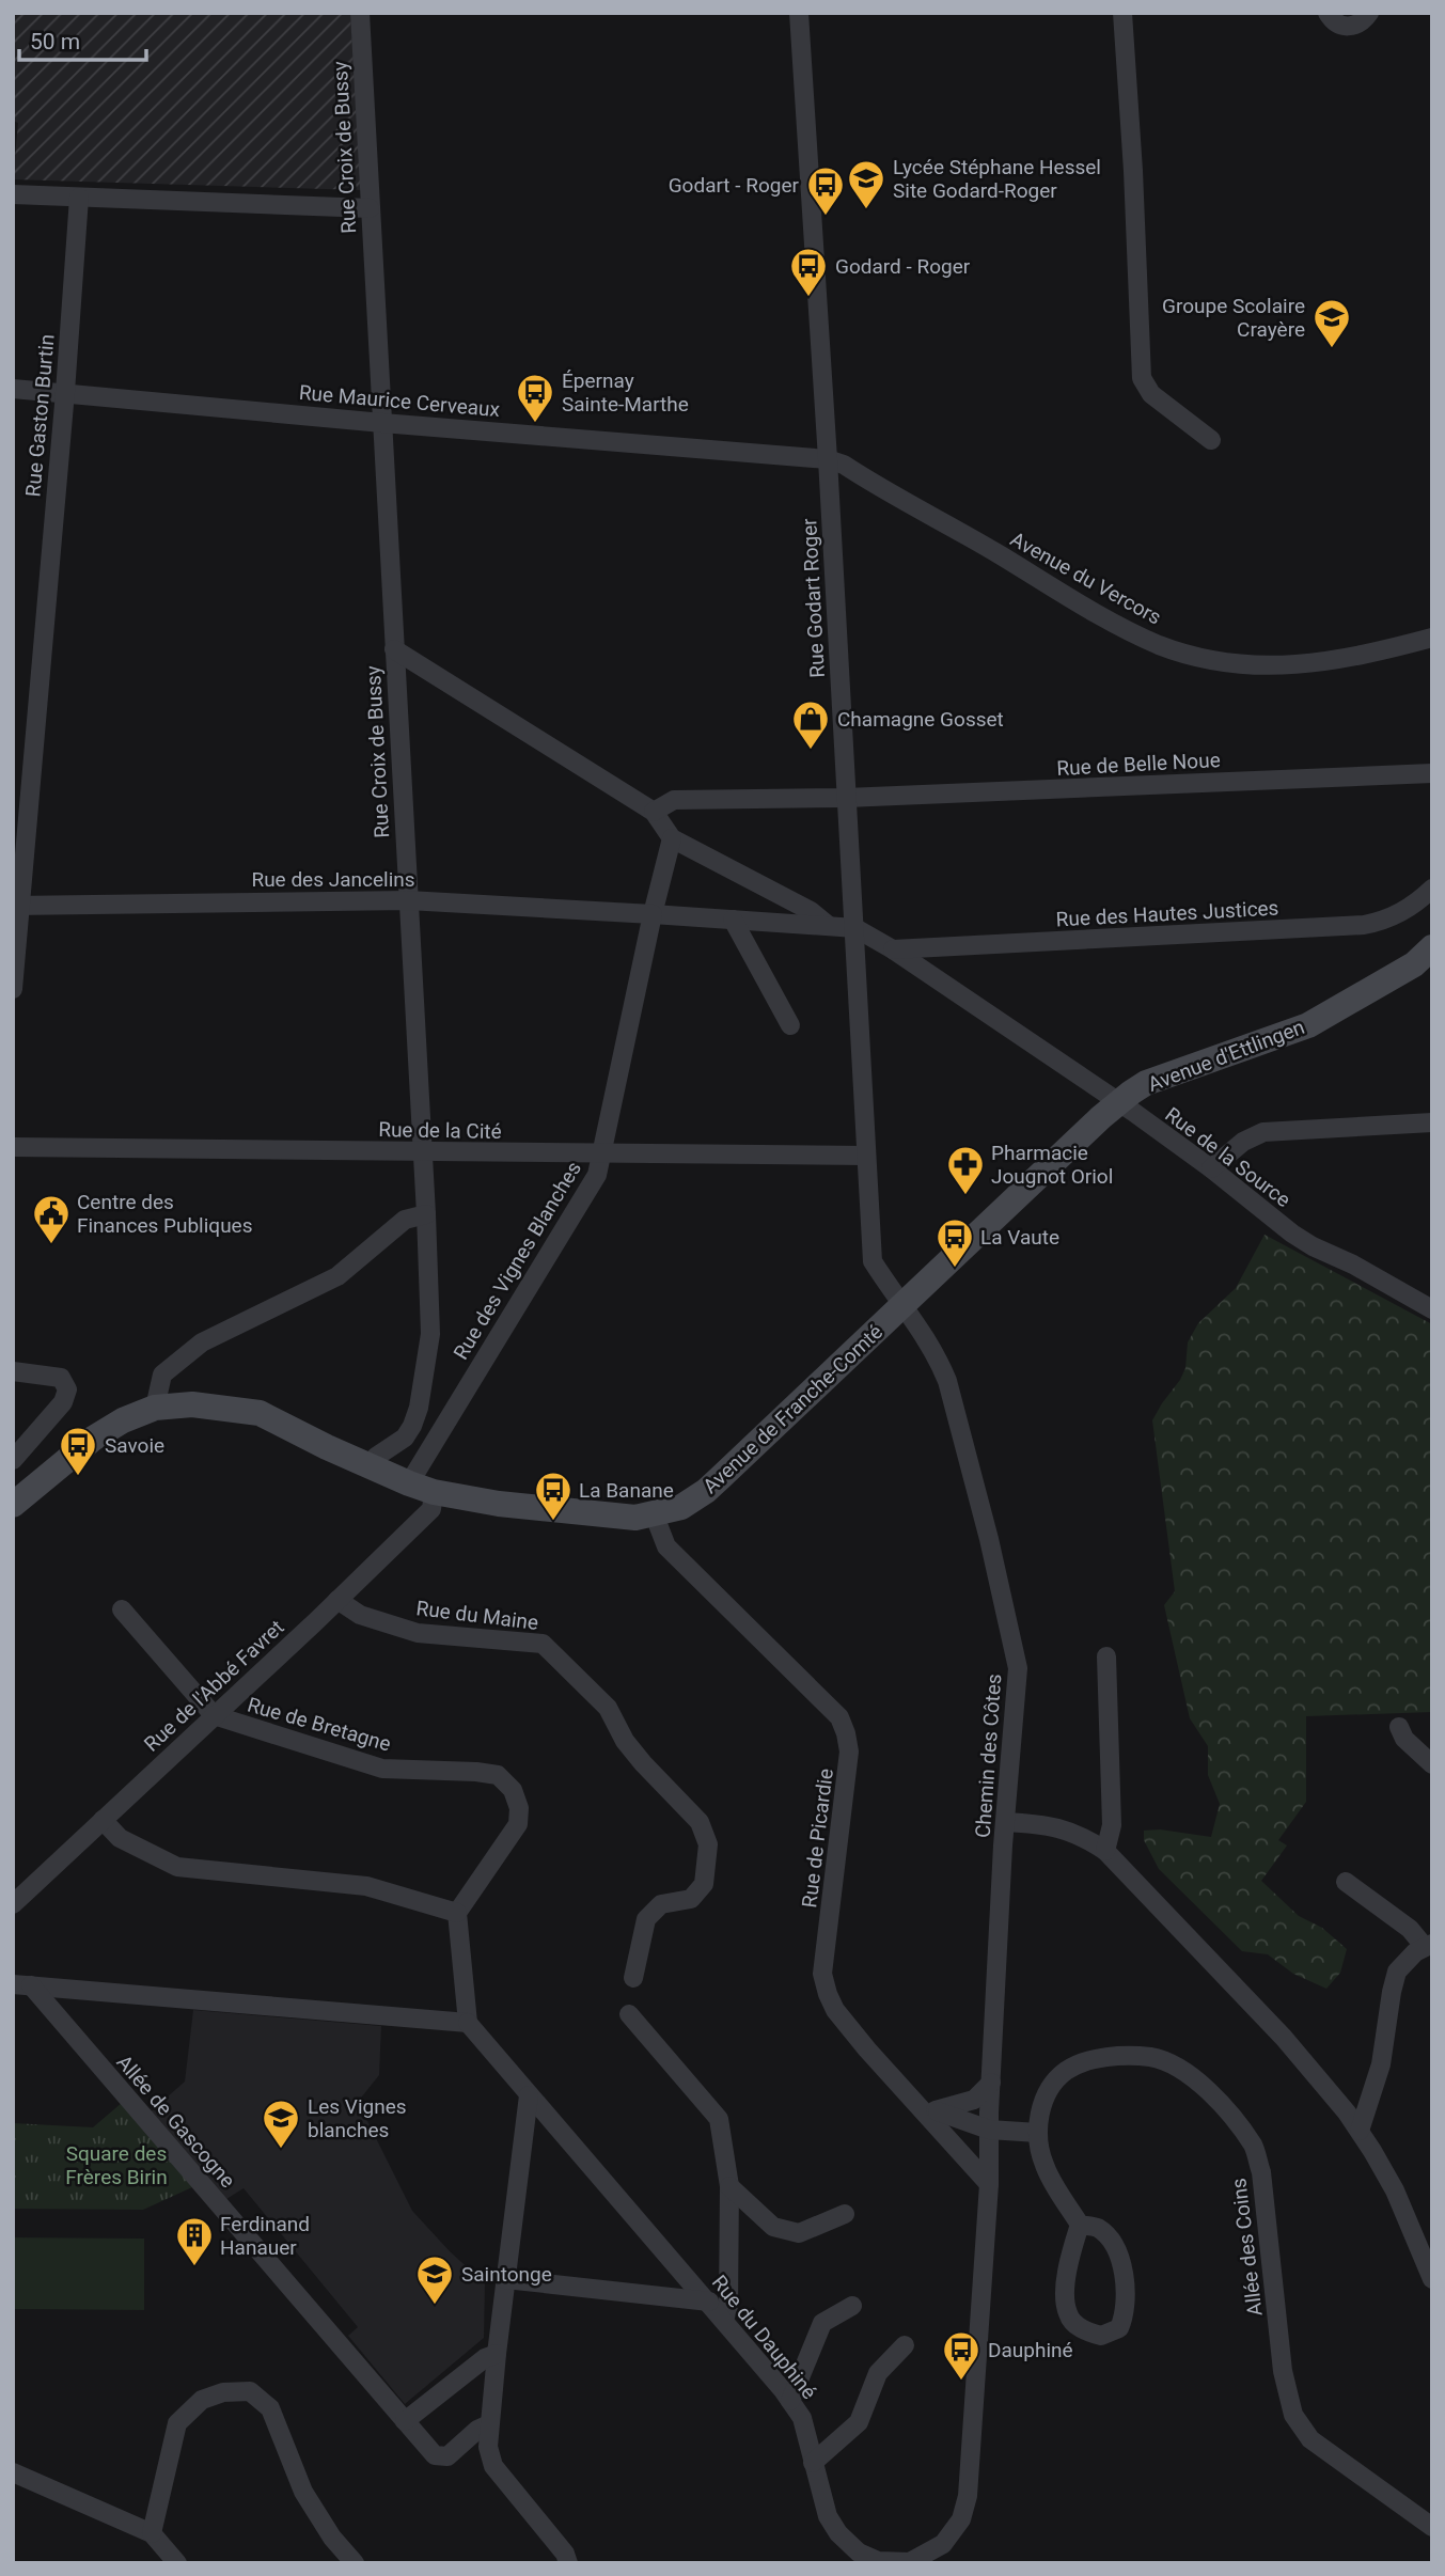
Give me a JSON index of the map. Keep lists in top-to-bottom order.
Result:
{
  "streets": {
    "street": [
      "Rue Croix de Bussy",
      "Rue Maurice Cerveaux",
      "Rue Gaston Burtin",
      "Avenue du Vercors",
      "Rue Godart Roger",
      "Rue de Belle Noue",
      "Rue des Jancelins",
      "Rue des Hautes Justices",
      "Avenue d'Ettlingen",
      "Rue de la Cité",
      "Rue de la Source",
      "Rue des Vignes Blanches",
      "Avenue de Franche-Comté",
      "Rue du Maine",
      "Rue de l'Abbé Favret",
      "Rue de Bretagne",
      "Chemin des Côtes",
      "Rue de Picardie",
      "Allée de Gascogne",
      "Allée des Coins",
      "Rue du Dauphiné"
    ]
  },
  "crossings": [
    ["Rue Croix de Bussy", "Rue Maurice Cerveaux"],
    ["Rue Croix de Bussy", "Rue des Jancelins"],
    ["Rue Croix de Bussy", "Rue de la Cité"],
    ["Rue Croix de Bussy", "Avenue de Franche-Comté"],
    ["Rue Maurice Cerveaux", "Rue Gaston Burtin"],
    ["Rue Maurice Cerveaux", "Avenue du Vercors"],
    ["Rue Maurice Cerveaux", "Rue Godart Roger"],
    ["Rue Gaston Burtin", "Rue des Jancelins"],
    ["Avenue du Vercors", "Rue Godart Roger"],
    ["Rue Godart Roger", "Rue de Belle Noue"],
    ["Rue Godart Roger", "Rue des Jancelins"],
    ["Rue Godart Roger", "Avenue d'Ettlingen"],
    ["Rue Godart Roger", "Rue de la Cité"],
    ["Rue Godart Roger", "Rue de la Source"],
    ["Rue Godart Roger", "Avenue de Franche-Comté"],
    ["Rue Godart Roger", "Chemin des Côtes"],
    ["Rue des Jancelins", "Rue de la Source"],
    ["Rue des Jancelins", "Rue des Vignes Blanches"],
    ["Rue des Hautes Justices", "Rue de la Source"],
    ["Avenue d'Ettlingen", "Rue de la Source"],
    ["Avenue d'Ettlingen", "Avenue de Franche-Comté"],
    ["Avenue d'Ettlingen", "Chemin des Côtes"],
    ["Rue de la Cité", "Rue des Vignes Blanches"],
    ["Rue des Vignes Blanches", "Avenue de Franche-Comté"],
    ["Rue des Vignes Blanches", "Rue de l'Abbé Favret"],
    ["Avenue de Franche-Comté", "Rue de l'Abbé Favret"],
    ["Avenue de Franche-Comté", "Chemin des Côtes"],
    ["Avenue de Franche-Comté", "Rue de Picardie"],
    ["Rue du Maine", "Rue de l'Abbé Favret"],
    ["Rue de l'Abbé Favret", "Rue de Bretagne"],
    ["Chemin des Côtes", "Rue de Picardie"],
    ["Chemin des Côtes", "Rue du Dauphiné"],
    ["Rue de Picardie", "Rue du Dauphiné"]
  ],
  "parks": ["Square des Frères Birin"],
  "places": {
    "school or university": [
      "Lycée Stéphane Hessel Site Godard-Roger",
      "Groupe Scolaire Crayère",
      "Les Vignes blanches",
      "Saintonge"
    ],
    "bus stop": [
      "Godart - Roger",
      "Godard - Roger",
      "Épernay Sainte-Marthe",
      "La Vaute",
      "Savoie",
      "La Banane",
      "Dauphiné"
    ],
    "shop": ["Chamagne Gosset"],
    "pharmacy": ["Pharmacie Jougnot Oriol"],
    "public building": ["Centre des Finances Publiques"],
    "building": ["Ferdinand Hanauer"]
  },
  "scale_bar": "50 m"
}
